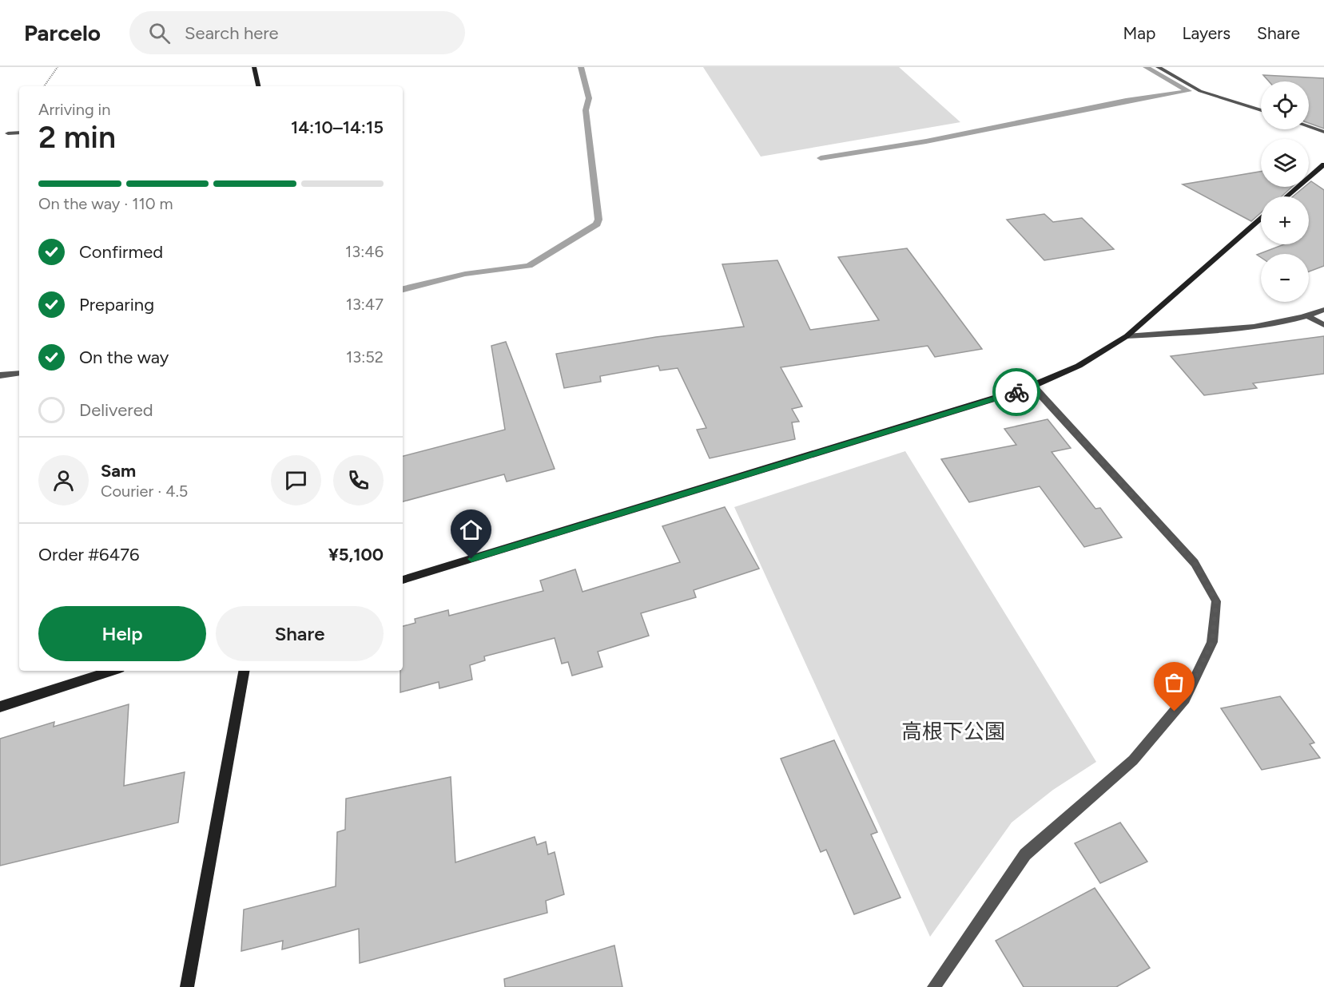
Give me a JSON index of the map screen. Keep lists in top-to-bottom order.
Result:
{
  "parks": ["高根下公園"],
  "page": {
    "header": "Parcelo",
    "search": "Search here",
    "nav": ["Map", "Layers", "Share"],
    "map_buttons": ["+", "−"],
    "heading": ["2 min", "Arriving in", "14:10–14:15"],
    "panel": [
      "Sam",
      "Courier · 4.5",
      "Order #6476",
      "¥5,100"
    ],
    "bar": "On the way · 110 m",
    "list": [
      ["Confirmed", "13:46"],
      ["Preparing", "13:47"],
      ["On the way", "13:52"],
      "Delivered"
    ],
    "buttons": ["Help", "Share"]
  }
}
